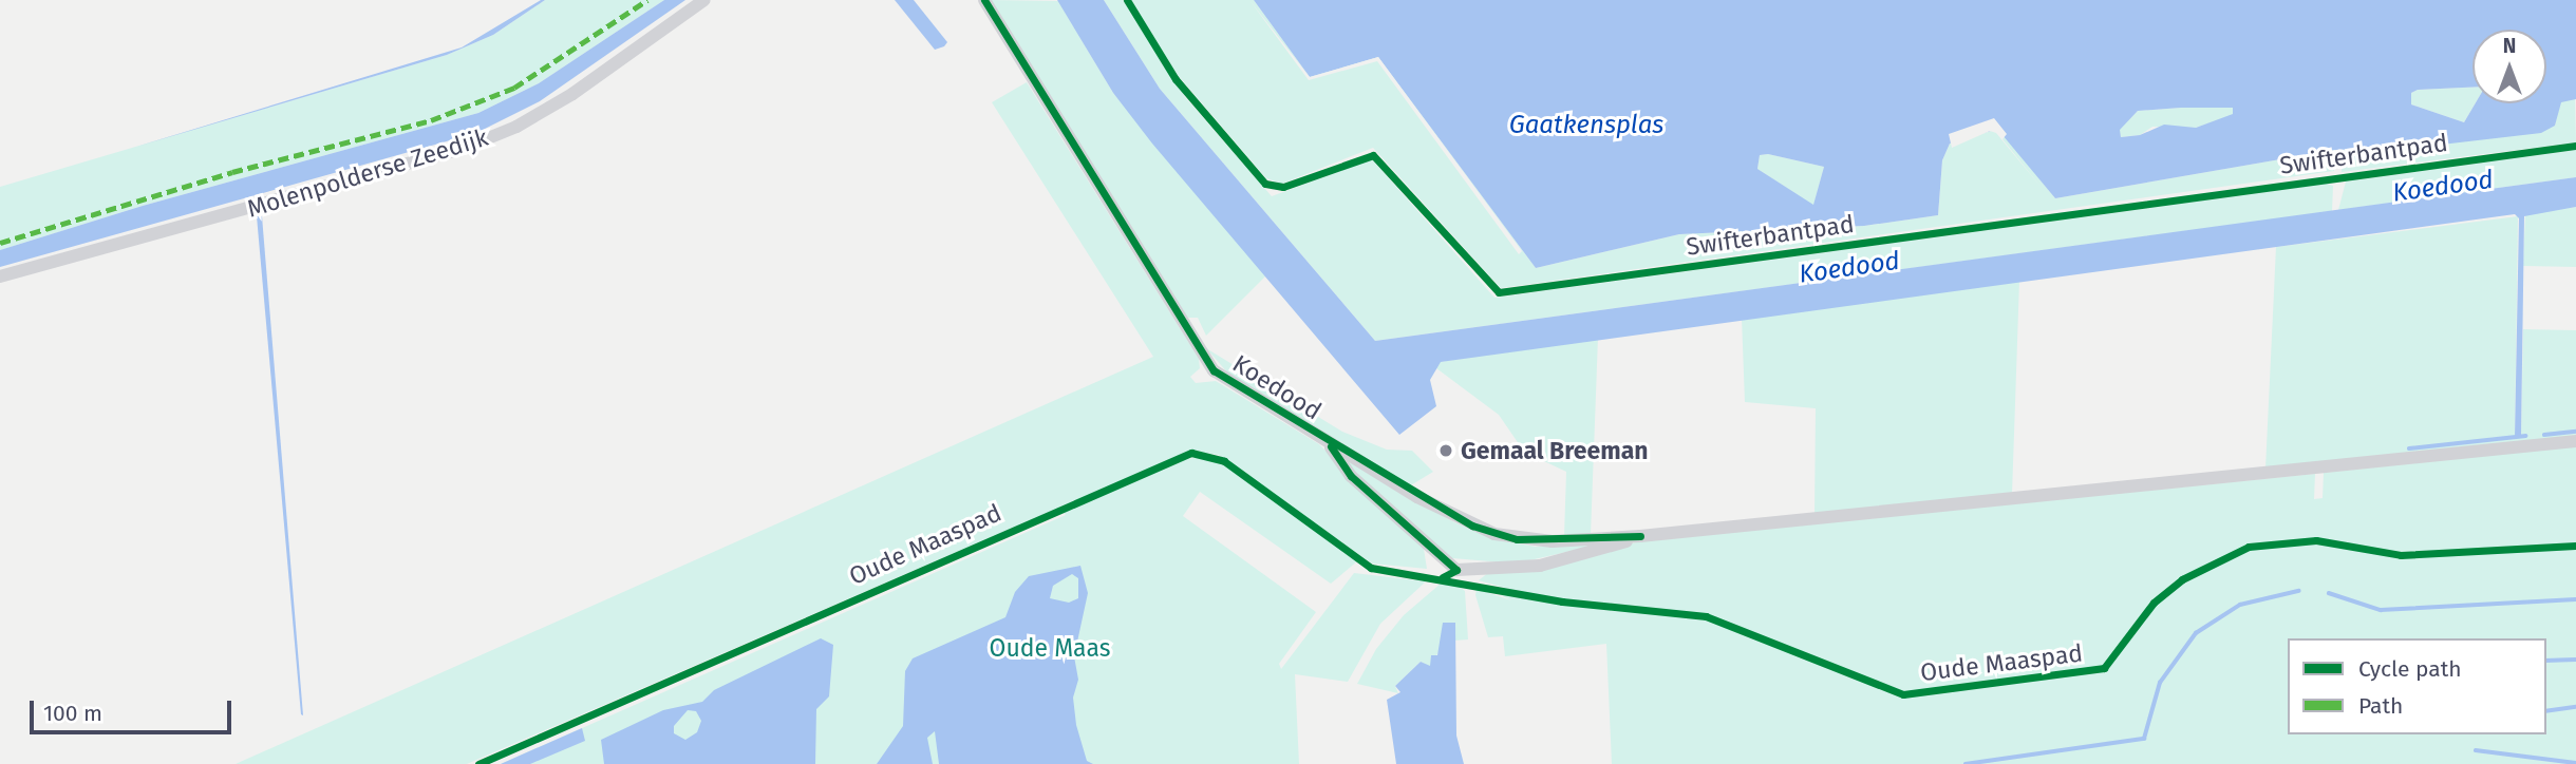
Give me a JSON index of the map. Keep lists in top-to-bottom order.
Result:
{
  "streets": {
    "street": ["Molenpolderse Zeedijk", "Koedood"],
    "cycle path": ["Swifterbantpad", "Oude Maaspad"]
  },
  "water": ["Gaatkensplas", "Koedood"],
  "parks": ["Oude Maas"],
  "places": ["Gemaal Breeman"],
  "legend": ["Cycle path", "Path"],
  "scale_bar": "100 m",
  "north": "top"
}
